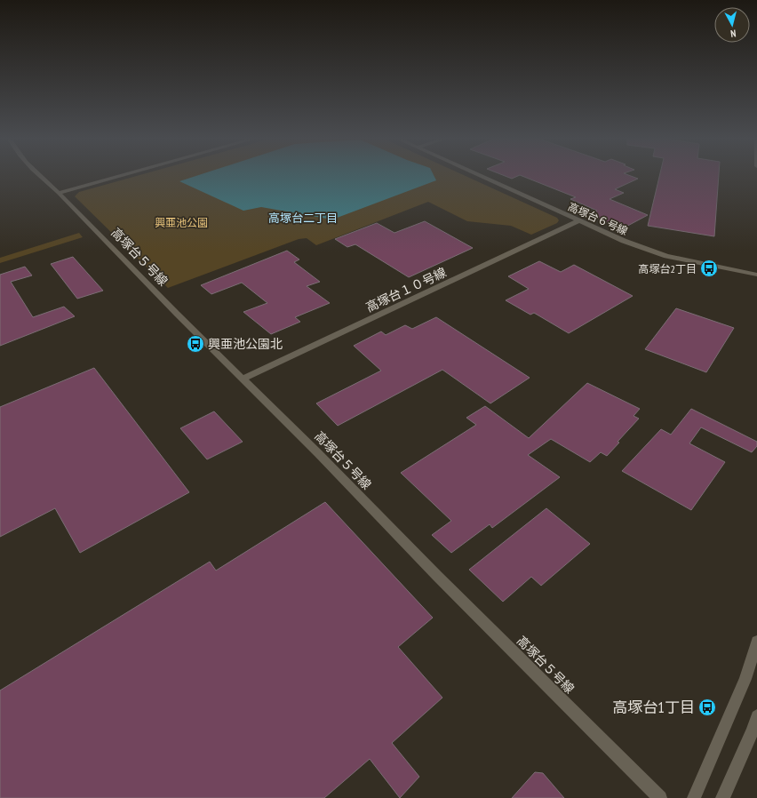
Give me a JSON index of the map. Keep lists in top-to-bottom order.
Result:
{
  "streets": {
    "street": ["高塚台６号線", "高塚台５号線", "高塚台１０号線"]
  },
  "crossings": [
    ["高塚台６号線", "高塚台１０号線"],
    ["高塚台５号線", "高塚台１０号線"]
  ],
  "districts": ["高塚台二丁目"],
  "parks": ["興亜池公園"],
  "places": {
    "bus stop": ["高塚台2丁目", "興亜池公園北", "高塚台1丁目"]
  },
  "north": "bottom"
}
